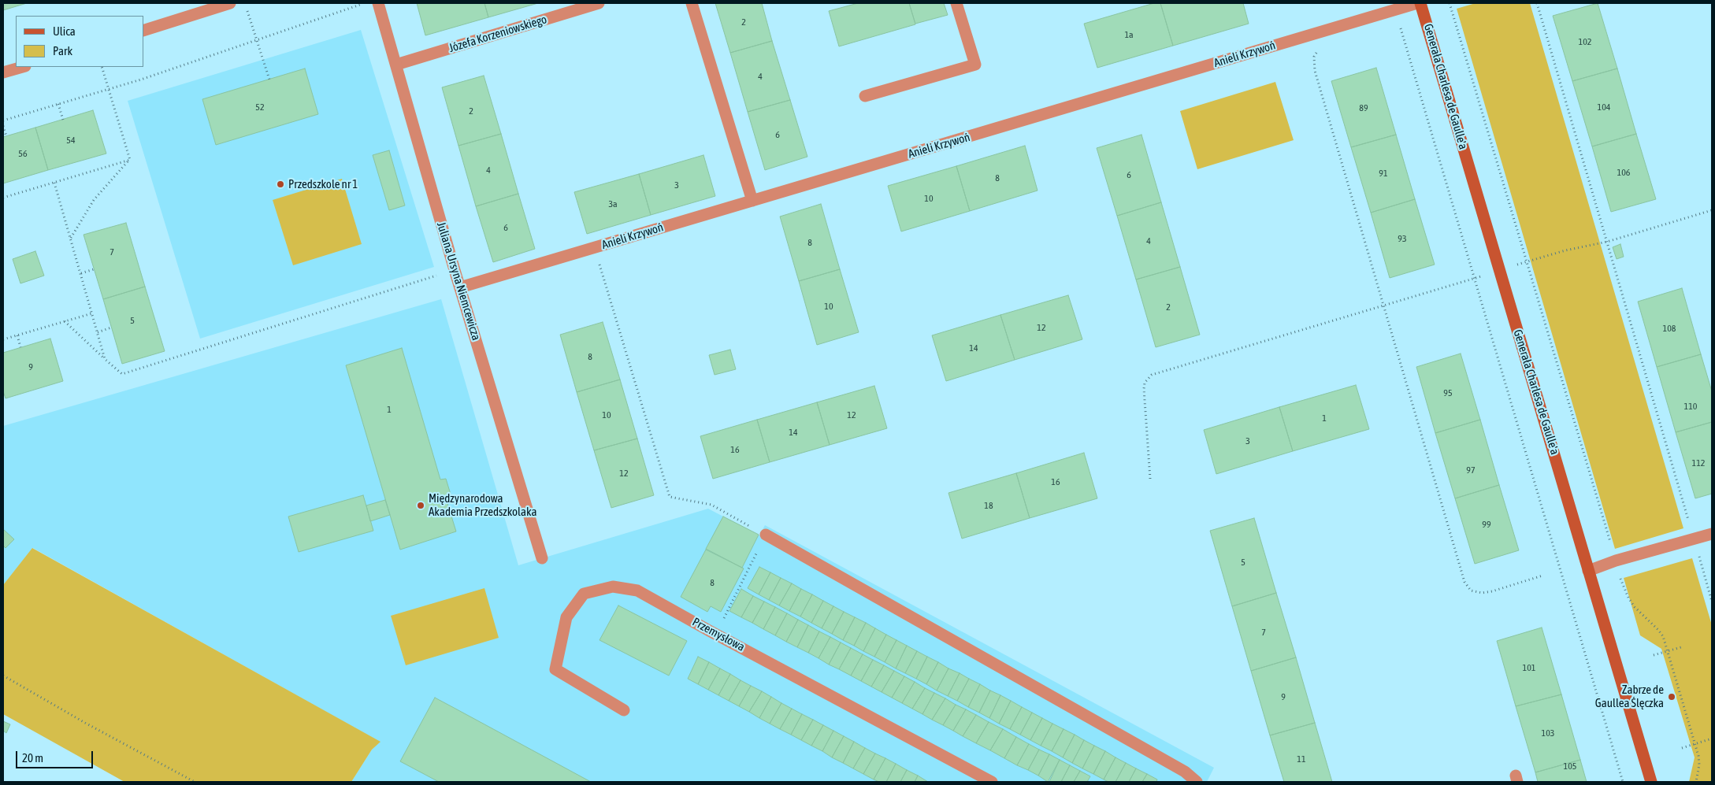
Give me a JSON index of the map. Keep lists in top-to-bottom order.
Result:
{
  "streets": {
    "main road": ["Generała Charlesa de Gaulle'a"],
    "street": [
      "Józefa Korzeniowskiego",
      "Anieli Krzywoń",
      "Juliana Ursyna Niemcewicza",
      "Przemysłowa"
    ]
  },
  "crossings": [
    ["Józefa Korzeniowskiego", "Juliana Ursyna Niemcewicza"],
    ["Anieli Krzywoń", "Juliana Ursyna Niemcewicza"]
  ],
  "places": ["Przedszkole nr 1", "Międzynarodowa Akademia Przedszkolaka", "Zabrze de Gaullea Ślęczka"],
  "house_numbers": [
    "2",
    "1a",
    "102",
    "4",
    "52",
    "104",
    "89",
    "2",
    "6",
    "54",
    "56",
    "4",
    "106",
    "91",
    "6",
    "8",
    "3",
    "10",
    "3a",
    "6",
    "93",
    "4",
    "8",
    "7",
    "10",
    "2",
    "5",
    "12",
    "108",
    "14",
    "8",
    "9",
    "95",
    "110",
    "1",
    "10",
    "12",
    "1",
    "14",
    "3",
    "16",
    "112",
    "97",
    "12",
    "16",
    "18",
    "99",
    "5",
    "8",
    "7",
    "101",
    "9",
    "103",
    "11",
    "105"
  ],
  "legend": ["Ulica", "Park"],
  "scale_bar": "20 m"
}
